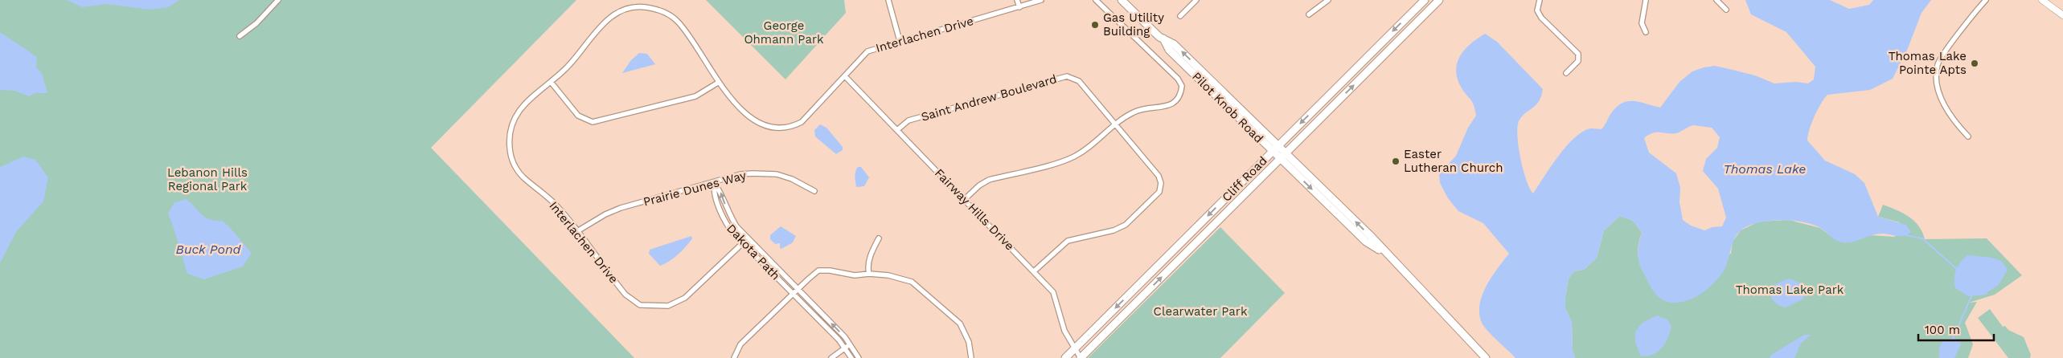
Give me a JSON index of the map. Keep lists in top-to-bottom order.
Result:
{
  "streets": {
    "main road": ["Pilot Knob Road", "Cliff Road"],
    "street": [
      "Interlachen Drive",
      "Saint Andrew Boulevard",
      "Prairie Dunes Way",
      "Fairway Hills Drive",
      "Dakota Path"
    ]
  },
  "crossings": [
    ["Interlachen Drive", "Prairie Dunes Way"],
    ["Interlachen Drive", "Fairway Hills Drive"],
    ["Interlachen Drive", "Dakota Path"],
    ["Saint Andrew Boulevard", "Fairway Hills Drive"],
    ["Pilot Knob Road", "Cliff Road"],
    ["Cliff Road", "Fairway Hills Drive"],
    ["Prairie Dunes Way", "Dakota Path"]
  ],
  "water": ["Thomas Lake", "Buck Pond"],
  "parks": [
    "George Ohmann Park",
    "Lebanon Hills Regional Park",
    "Thomas Lake Park",
    "Clearwater Park"
  ],
  "places": ["Gas Utility Building", "Thomas Lake Pointe Apts", "Easter Lutheran Church"],
  "scale_bar": "100 m"
}
